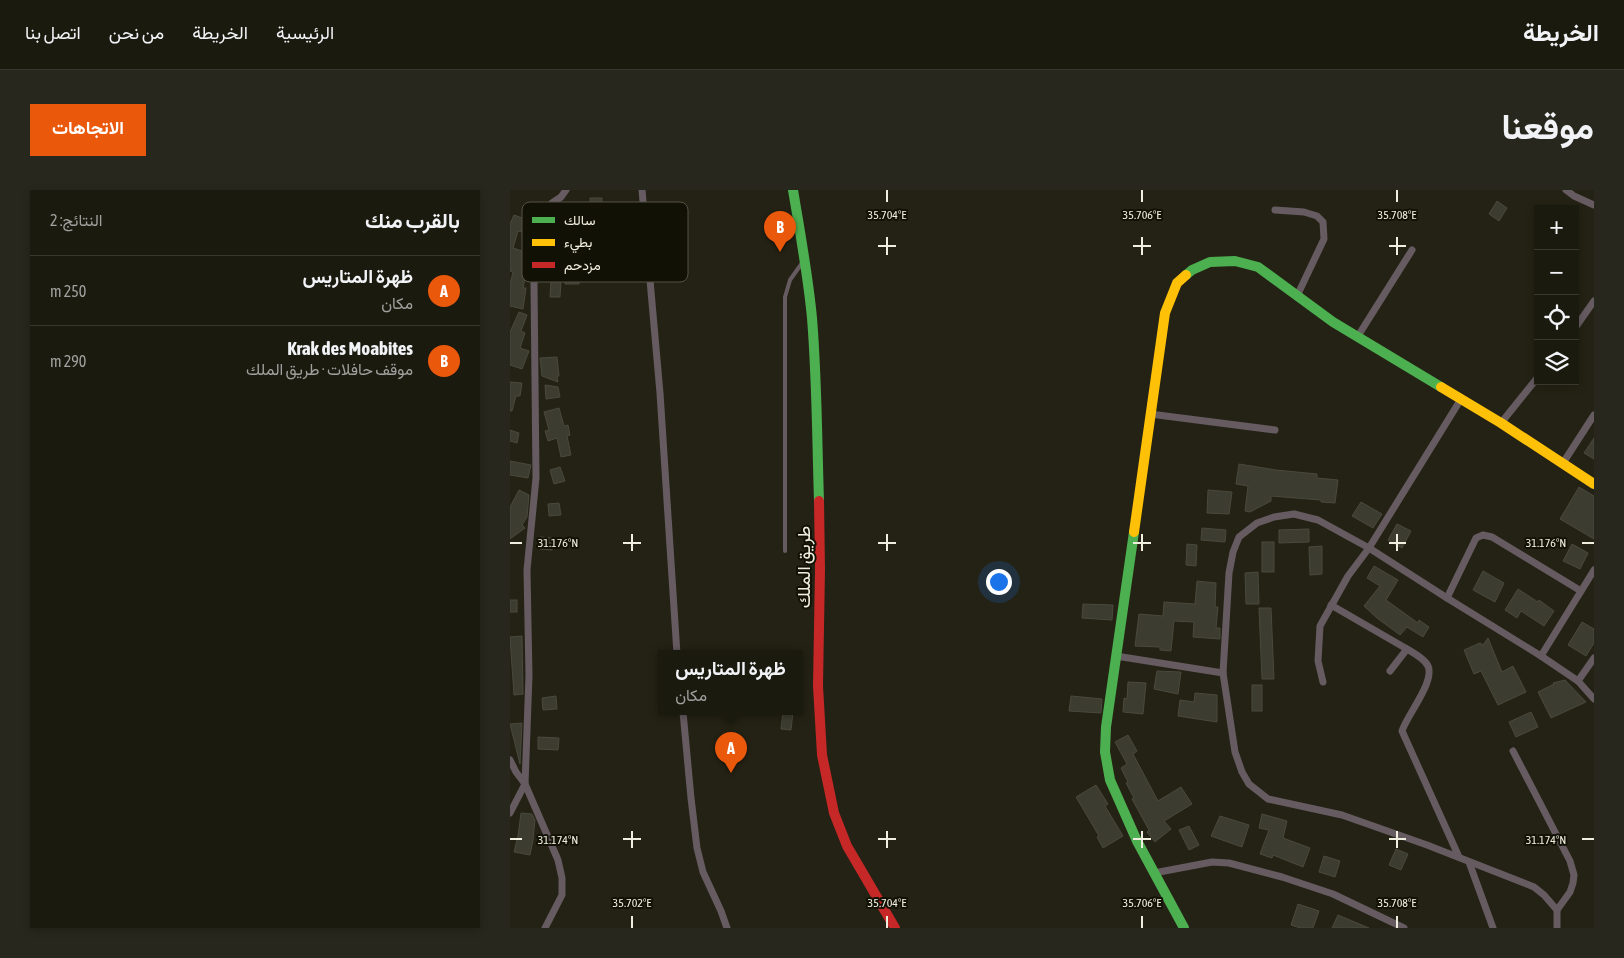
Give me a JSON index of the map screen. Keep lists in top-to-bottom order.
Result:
{
  "streets": {
    "street": ["طريق الملك"]
  },
  "legend": ["سالك", "بطيء", "مزدحم"],
  "page": {
    "header": "الخريطة",
    "nav": [
      "الرئيسية",
      "الخريطة",
      "من نحن",
      "اتصل بنا"
    ],
    "title": "موقعنا",
    "buttons": "الاتجاهات",
    "heading": ["بالقرب منك", "النتائج: 2"],
    "map_buttons": ["+", "−"],
    "pins": ["B", "A"],
    "list": [
      {
        "mark": "A",
        "name": "ظهرة المتاريس",
        "note": "مكان",
        "value": "250 m"
      },
      {
        "mark": "B",
        "name": "Krak des Moabites",
        "note": "موقف حافلات · طريق الملك",
        "value": "290 m"
      }
    ],
    "popup": ["ظهرة المتاريس", "مكان"]
  },
  "coordinates": [
    "35.704°E",
    "35.706°E",
    "35.708°E",
    "31.176°N",
    "31.174°N",
    "35.702°E"
  ]
}
